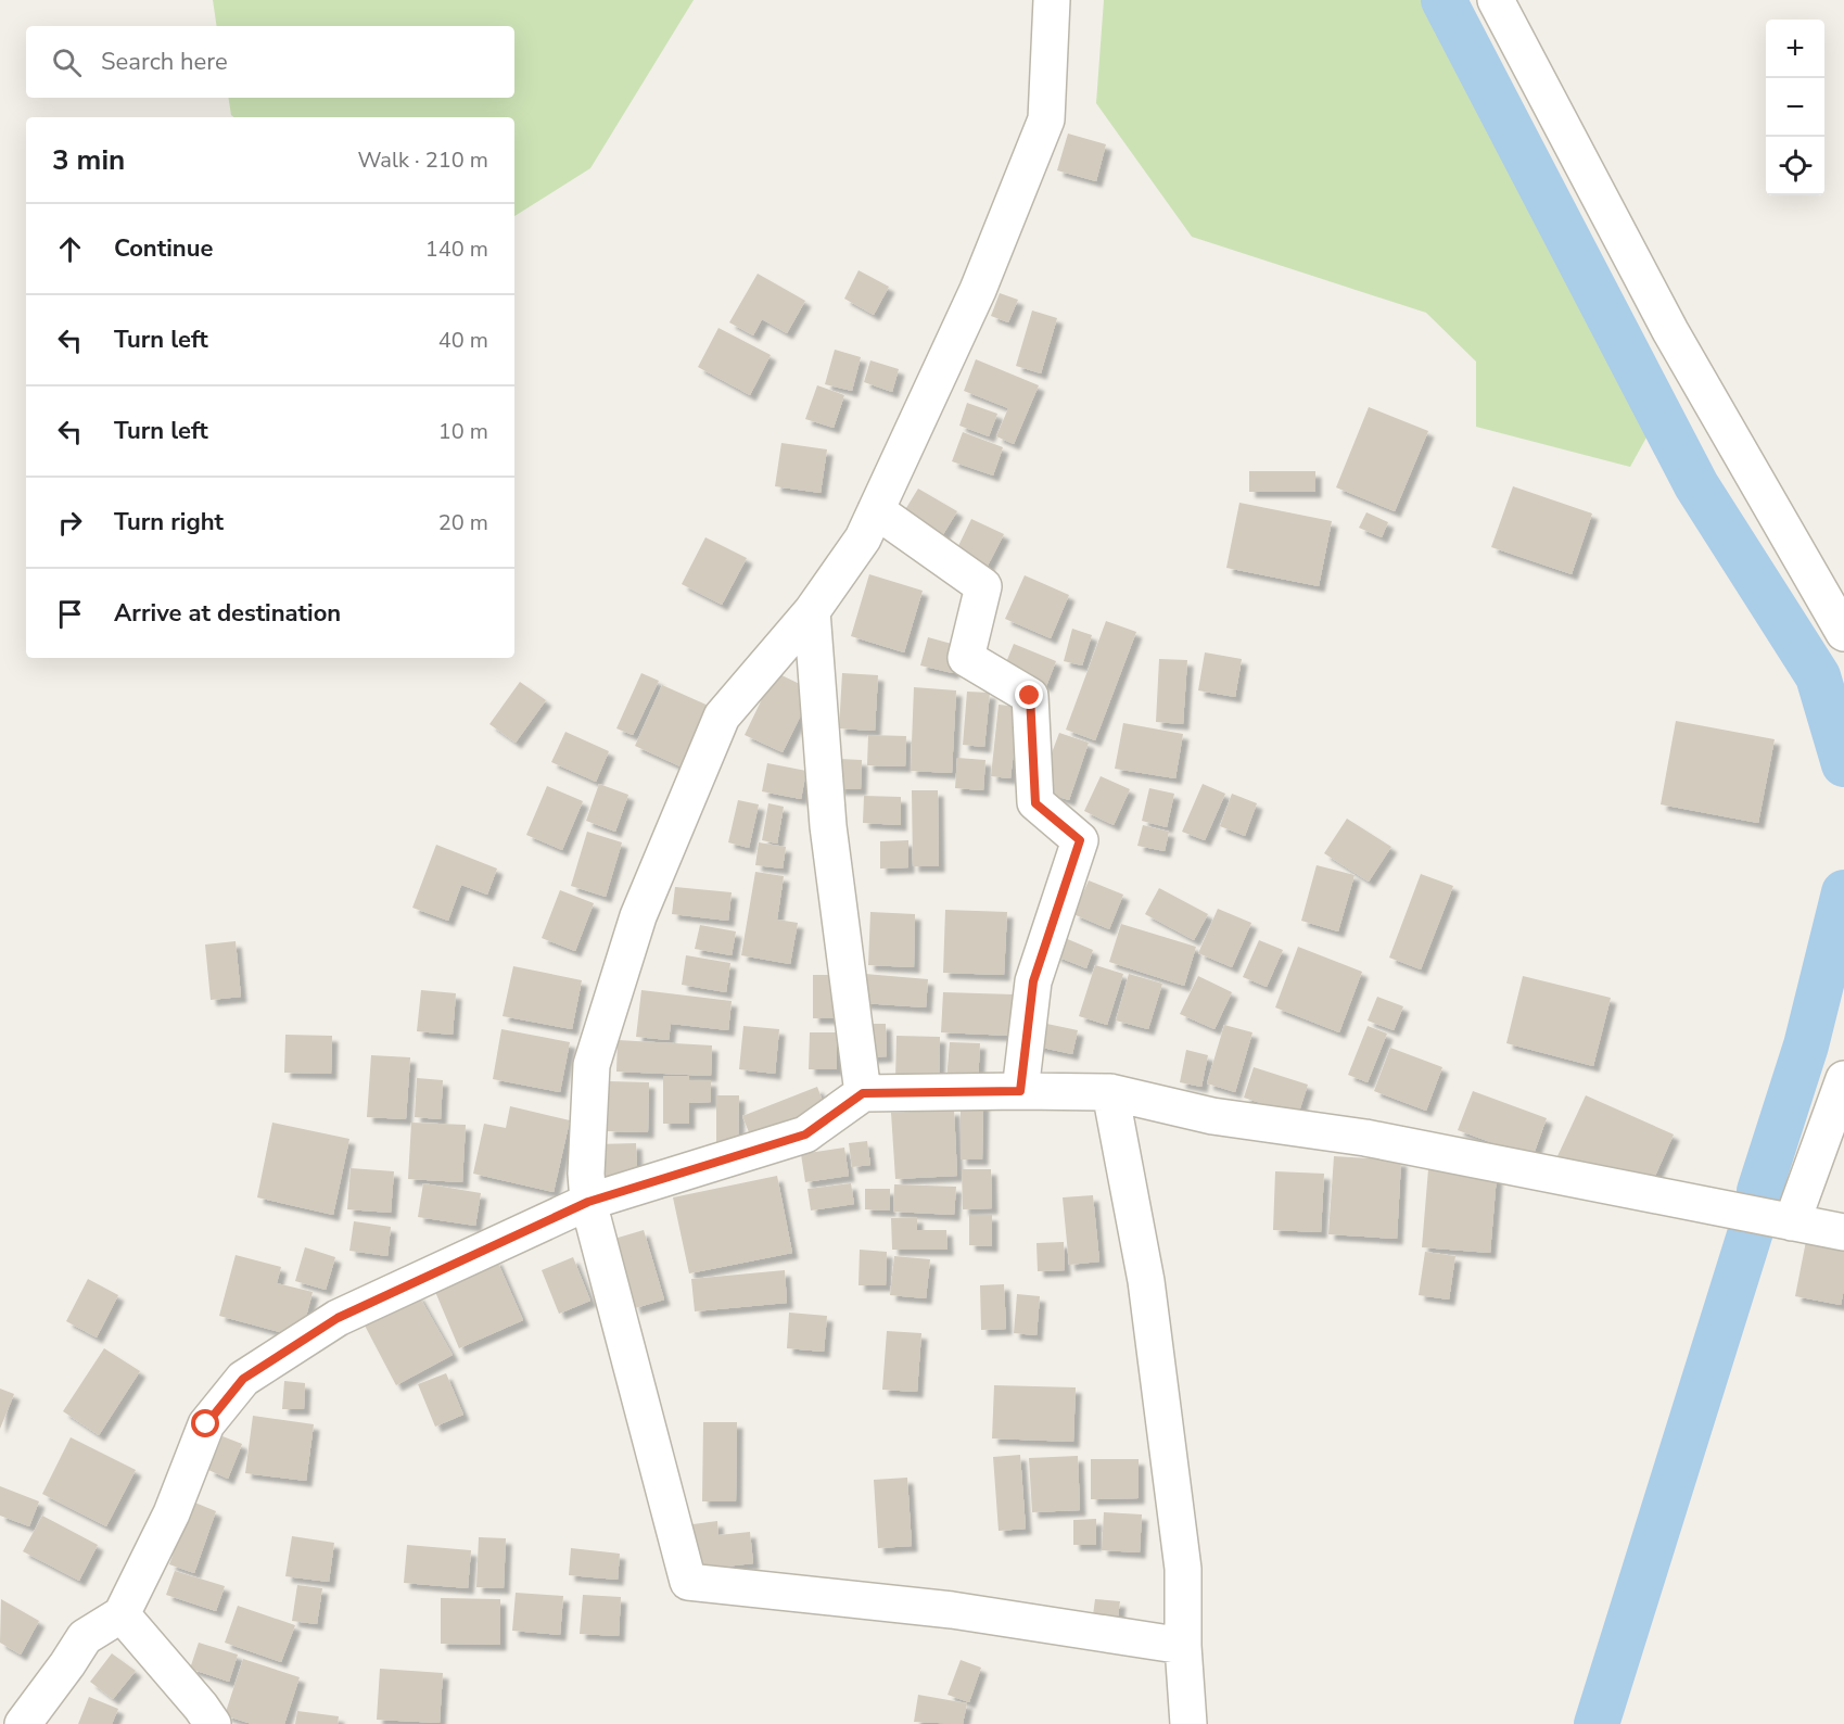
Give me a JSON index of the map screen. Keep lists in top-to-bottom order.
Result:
{
  "page": {
    "map_buttons": ["+", "−"],
    "search": "Search here",
    "heading": ["3 min", "Walk · 210 m"],
    "list": [
      ["Continue", "140 m"],
      ["Turn left", "40 m"],
      ["Turn left", "10 m"],
      ["Turn right", "20 m"],
      "Arrive at destination"
    ]
  }
}
